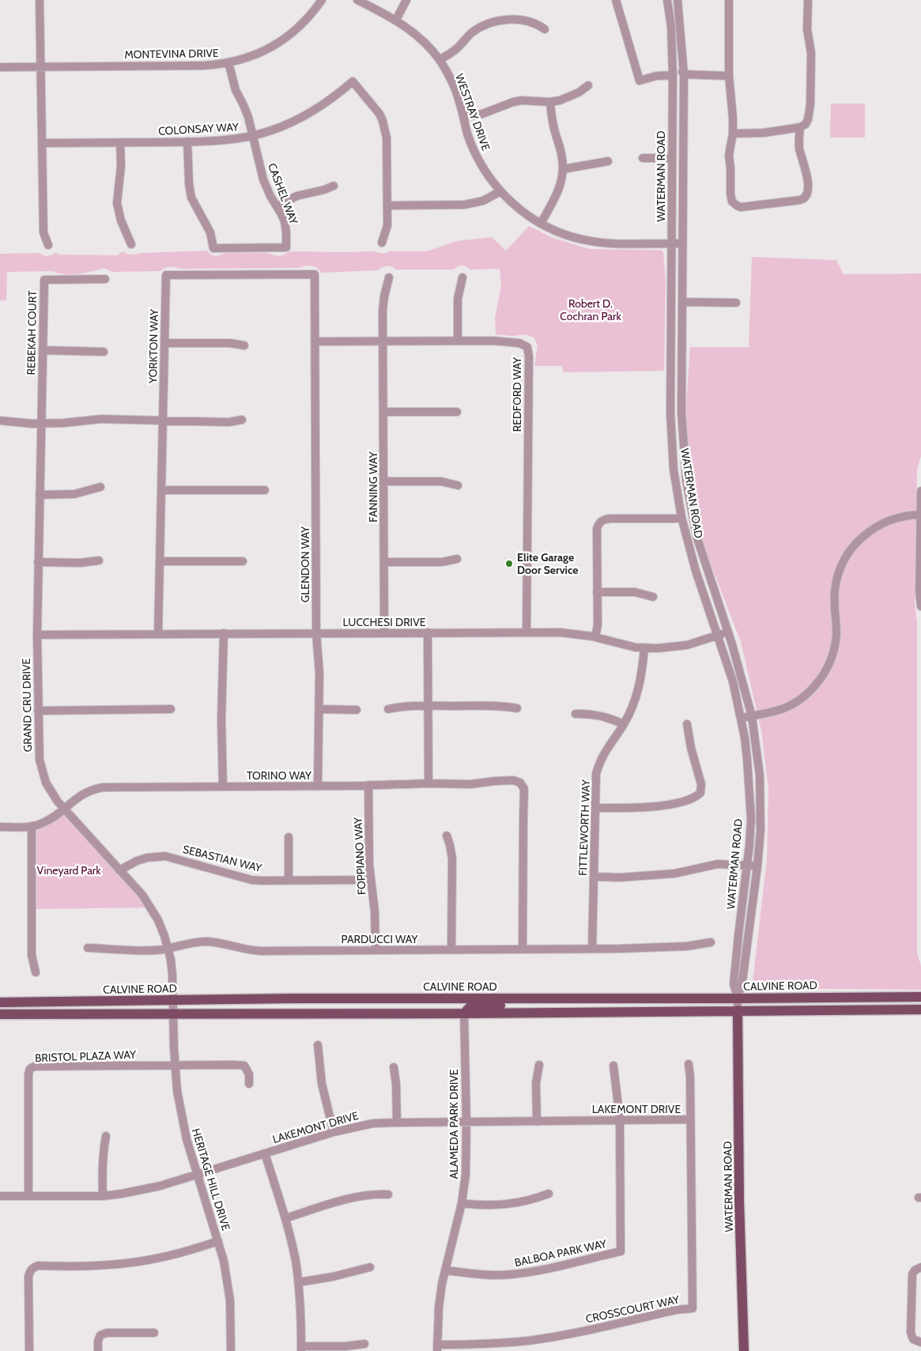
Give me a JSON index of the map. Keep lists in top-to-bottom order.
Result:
{
  "streets": {
    "main road": ["WATERMAN ROAD", "CALVINE ROAD"],
    "street": [
      "MONTEVINA DRIVE",
      "WESTRAY DRIVE",
      "COLONSAY WAY",
      "CASHEL WAY",
      "REBEKAH COURT",
      "YORKTON WAY",
      "REDFORD WAY",
      "FANNING WAY",
      "GLENDON WAY",
      "LUCCHESI DRIVE",
      "GRAND CRU DRIVE",
      "TORINO WAY",
      "FITTLEWORTH WAY",
      "FOPPIANO WAY",
      "SEBASTIAN WAY",
      "PARDUCCI WAY",
      "BRISTOL PLAZA WAY",
      "LAKEMONT DRIVE",
      "ALAMEDA PARK DRIVE",
      "HERITAGE HILL DRIVE",
      "BALBOA PARK WAY",
      "CROSSCOURT WAY"
    ]
  },
  "crossings": [
    ["MONTEVINA DRIVE", "CASHEL WAY"],
    ["WESTRAY DRIVE", "WATERMAN ROAD"],
    ["COLONSAY WAY", "CASHEL WAY"],
    ["WATERMAN ROAD", "LUCCHESI DRIVE"],
    ["WATERMAN ROAD", "CALVINE ROAD"],
    ["REBEKAH COURT", "GRAND CRU DRIVE"],
    ["YORKTON WAY", "REDFORD WAY"],
    ["YORKTON WAY", "GLENDON WAY"],
    ["YORKTON WAY", "LUCCHESI DRIVE"],
    ["REDFORD WAY", "FANNING WAY"],
    ["REDFORD WAY", "GLENDON WAY"],
    ["REDFORD WAY", "LUCCHESI DRIVE"],
    ["FANNING WAY", "LUCCHESI DRIVE"],
    ["GLENDON WAY", "LUCCHESI DRIVE"],
    ["GLENDON WAY", "TORINO WAY"],
    ["LUCCHESI DRIVE", "GRAND CRU DRIVE"],
    ["LUCCHESI DRIVE", "FITTLEWORTH WAY"],
    ["GRAND CRU DRIVE", "TORINO WAY"],
    ["GRAND CRU DRIVE", "SEBASTIAN WAY"],
    ["GRAND CRU DRIVE", "PARDUCCI WAY"],
    ["GRAND CRU DRIVE", "CALVINE ROAD"],
    ["GRAND CRU DRIVE", "HERITAGE HILL DRIVE"],
    ["TORINO WAY", "FOPPIANO WAY"],
    ["TORINO WAY", "PARDUCCI WAY"],
    ["FITTLEWORTH WAY", "PARDUCCI WAY"],
    ["FOPPIANO WAY", "SEBASTIAN WAY"],
    ["FOPPIANO WAY", "PARDUCCI WAY"],
    ["BRISTOL PLAZA WAY", "LAKEMONT DRIVE"],
    ["BRISTOL PLAZA WAY", "HERITAGE HILL DRIVE"],
    ["LAKEMONT DRIVE", "ALAMEDA PARK DRIVE"],
    ["LAKEMONT DRIVE", "HERITAGE HILL DRIVE"],
    ["LAKEMONT DRIVE", "BALBOA PARK WAY"],
    ["LAKEMONT DRIVE", "CROSSCOURT WAY"],
    ["ALAMEDA PARK DRIVE", "BALBOA PARK WAY"],
    ["ALAMEDA PARK DRIVE", "CROSSCOURT WAY"]
  ],
  "parks": ["Robert D. Cochran Park", "Vineyard Park"],
  "places": ["Elite Garage Door Service"]
}
